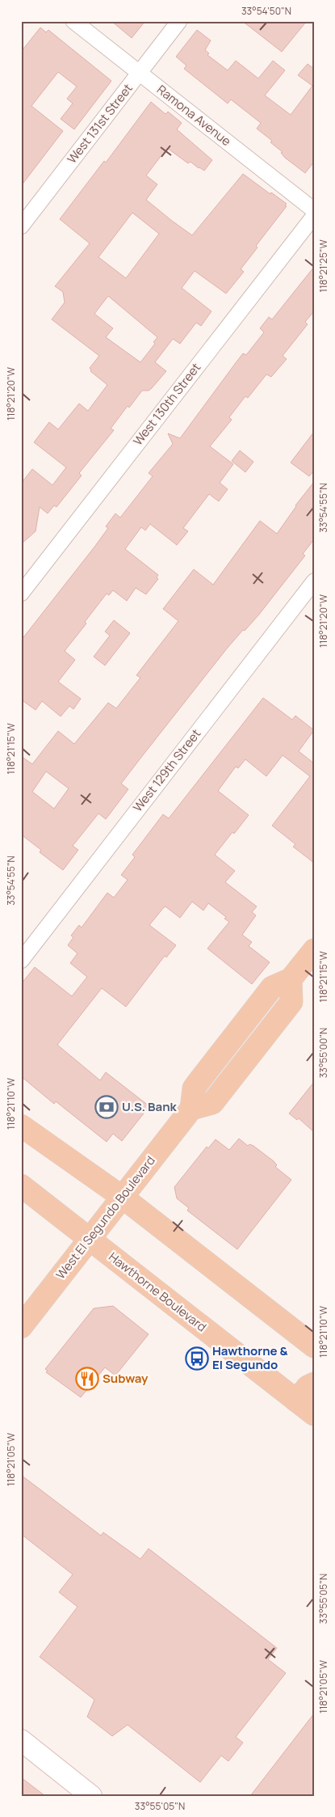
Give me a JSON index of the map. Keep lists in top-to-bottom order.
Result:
{
  "streets": {
    "main road": ["West El Segundo Boulevard", "Hawthorne Boulevard"],
    "street": [
      "Ramona Avenue",
      "West 131st Street",
      "West 130th Street",
      "West 129th Street"
    ]
  },
  "crossings": [
    ["Ramona Avenue", "West 131st Street"],
    ["West El Segundo Boulevard", "Hawthorne Boulevard"]
  ],
  "places": {
    "bank": ["U.S. Bank"],
    "bus stop": ["Hawthorne & El Segundo"],
    "restaurant": ["Subway"]
  },
  "coordinates": [
    "33°54'50\"N",
    "118°21'25\"W",
    "118°21'20\"W",
    "33°54'55\"N",
    "118°21'15\"W",
    "33°55'00\"N",
    "118°21'10\"W",
    "118°21'05\"W",
    "33°55'05\"N"
  ]
}
